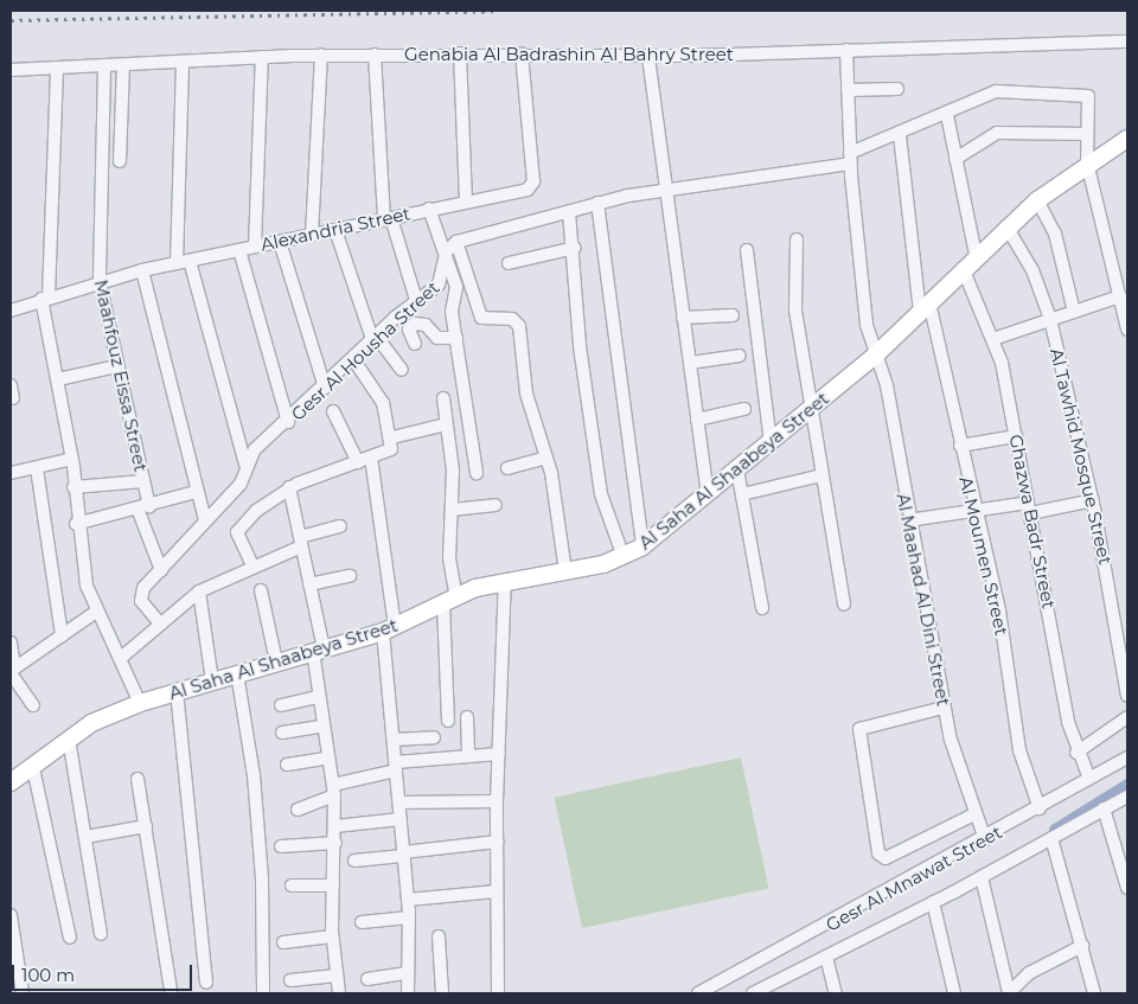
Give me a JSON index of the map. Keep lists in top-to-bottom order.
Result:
{
  "streets": {
    "main road": ["Al Saha Al Shaabeya Street"],
    "street": [
      "Genabia Al Badrashin Al Bahry Street",
      "Alexandria Street",
      "Gesr Al Housha Street",
      "Maahfouz Eissa Street",
      "Al Tawhid Mosque Street",
      "Ghazwa Badr Street",
      "Al Moumen Street",
      "Al Maahad Al Dini Street",
      "Gesr Al Mnawat Street"
    ]
  },
  "crossings": [
    ["Genabia Al Badrashin Al Bahry Street", "Alexandria Street"],
    ["Genabia Al Badrashin Al Bahry Street", "Maahfouz Eissa Street"],
    ["Genabia Al Badrashin Al Bahry Street", "Al Maahad Al Dini Street"],
    ["Alexandria Street", "Maahfouz Eissa Street"],
    ["Gesr Al Housha Street", "Maahfouz Eissa Street"],
    ["Al Tawhid Mosque Street", "Al Saha Al Shaabeya Street"],
    ["Al Saha Al Shaabeya Street", "Ghazwa Badr Street"],
    ["Al Saha Al Shaabeya Street", "Al Moumen Street"],
    ["Al Saha Al Shaabeya Street", "Al Maahad Al Dini Street"],
    ["Ghazwa Badr Street", "Gesr Al Mnawat Street"],
    ["Al Moumen Street", "Gesr Al Mnawat Street"],
    ["Al Maahad Al Dini Street", "Gesr Al Mnawat Street"]
  ],
  "scale_bar": "100 m"
}
